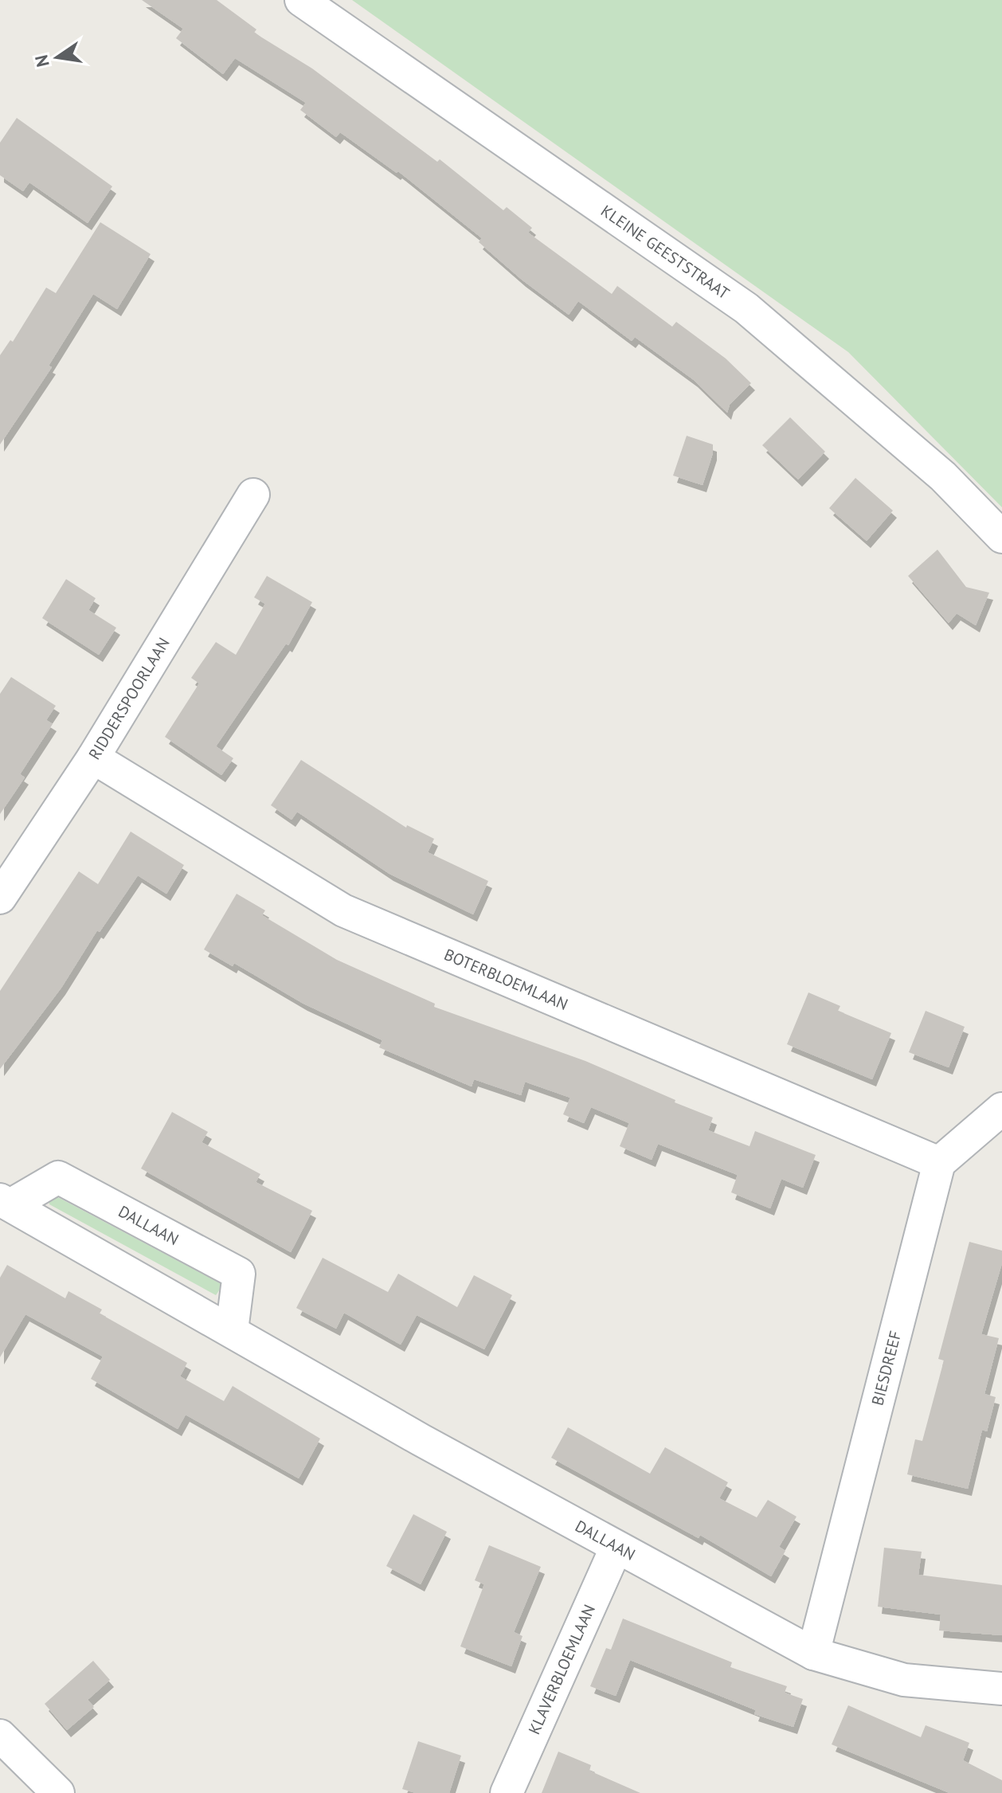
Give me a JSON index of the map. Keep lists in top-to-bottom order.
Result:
{
  "streets": {
    "street": [
      "KLEINE GEESTSTRAAT",
      "RIDDERSPOORLAAN",
      "BOTERBLOEMLAAN",
      "DALLAAN",
      "BIESDREEF",
      "KLAVERBLOEMLAAN"
    ]
  },
  "crossings": [
    ["RIDDERSPOORLAAN", "BOTERBLOEMLAAN"],
    ["BOTERBLOEMLAAN", "BIESDREEF"],
    ["DALLAAN", "BIESDREEF"],
    ["DALLAAN", "KLAVERBLOEMLAAN"]
  ],
  "north": "left"
}
